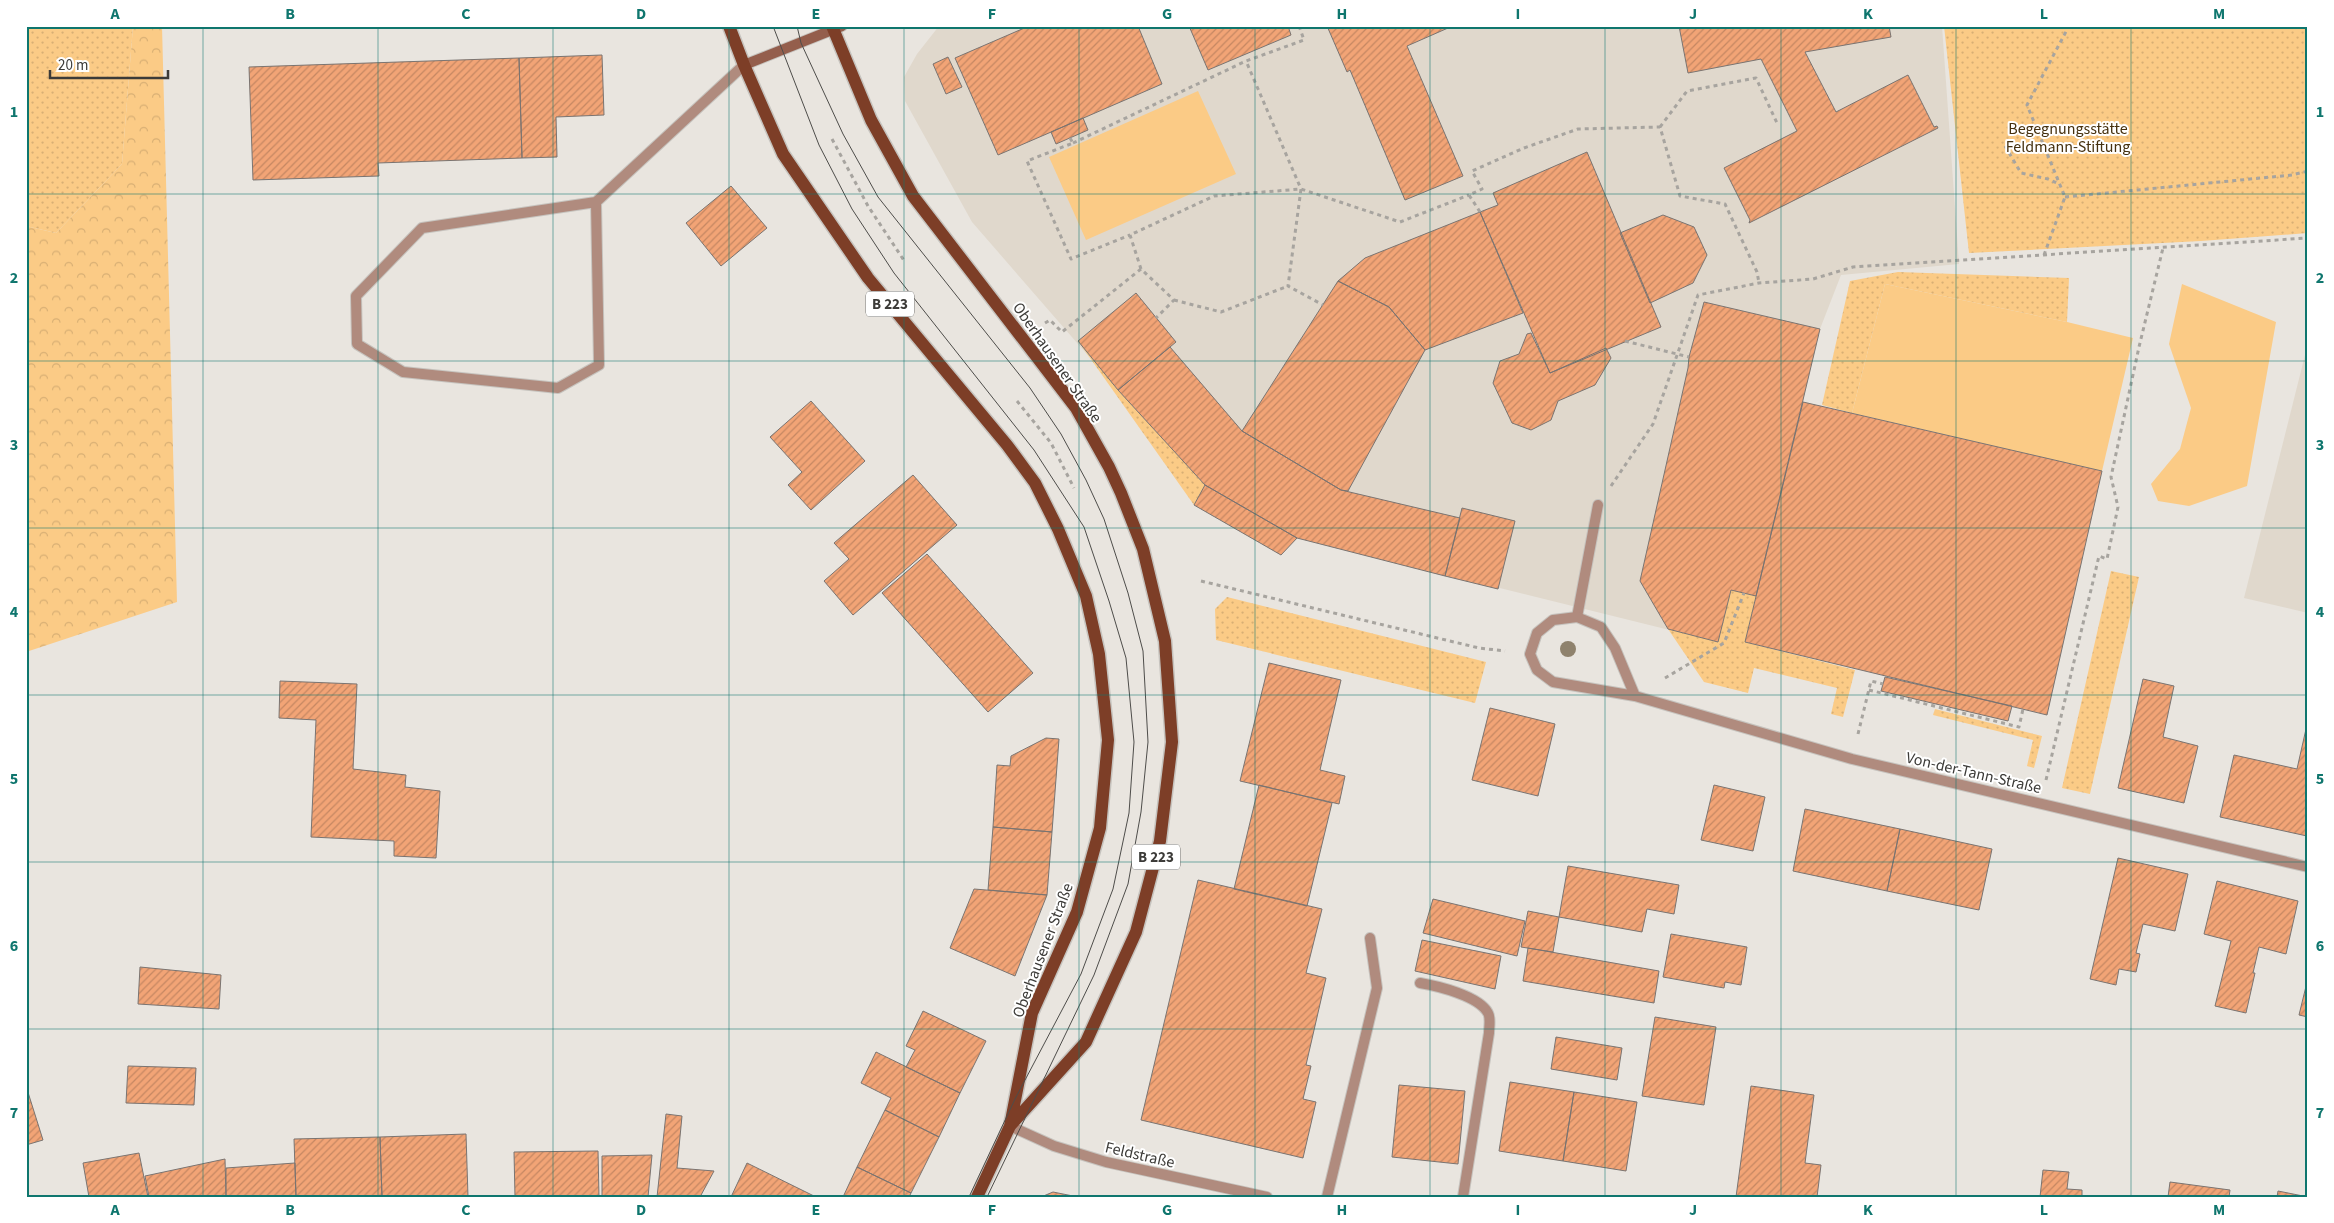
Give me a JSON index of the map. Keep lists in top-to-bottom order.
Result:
{
  "streets": {
    "main road": ["B 223", "Oberhausener Straße"],
    "street": ["Von-der-Tann-Straße", "Feldstraße"]
  },
  "crossings": [
    ["Oberhausener Straße", "Feldstraße"]
  ],
  "parks": ["Begegnungsstätte Feldmann-Stiftung"],
  "scale_bar": "20 m",
  "grid": {
    "columns": [
      "A",
      "B",
      "C",
      "D",
      "E",
      "F",
      "G",
      "H",
      "I",
      "J",
      "K",
      "L",
      "M"
    ],
    "rows": [
      "1",
      "2",
      "3",
      "4",
      "5",
      "6",
      "7"
    ]
  }
}
